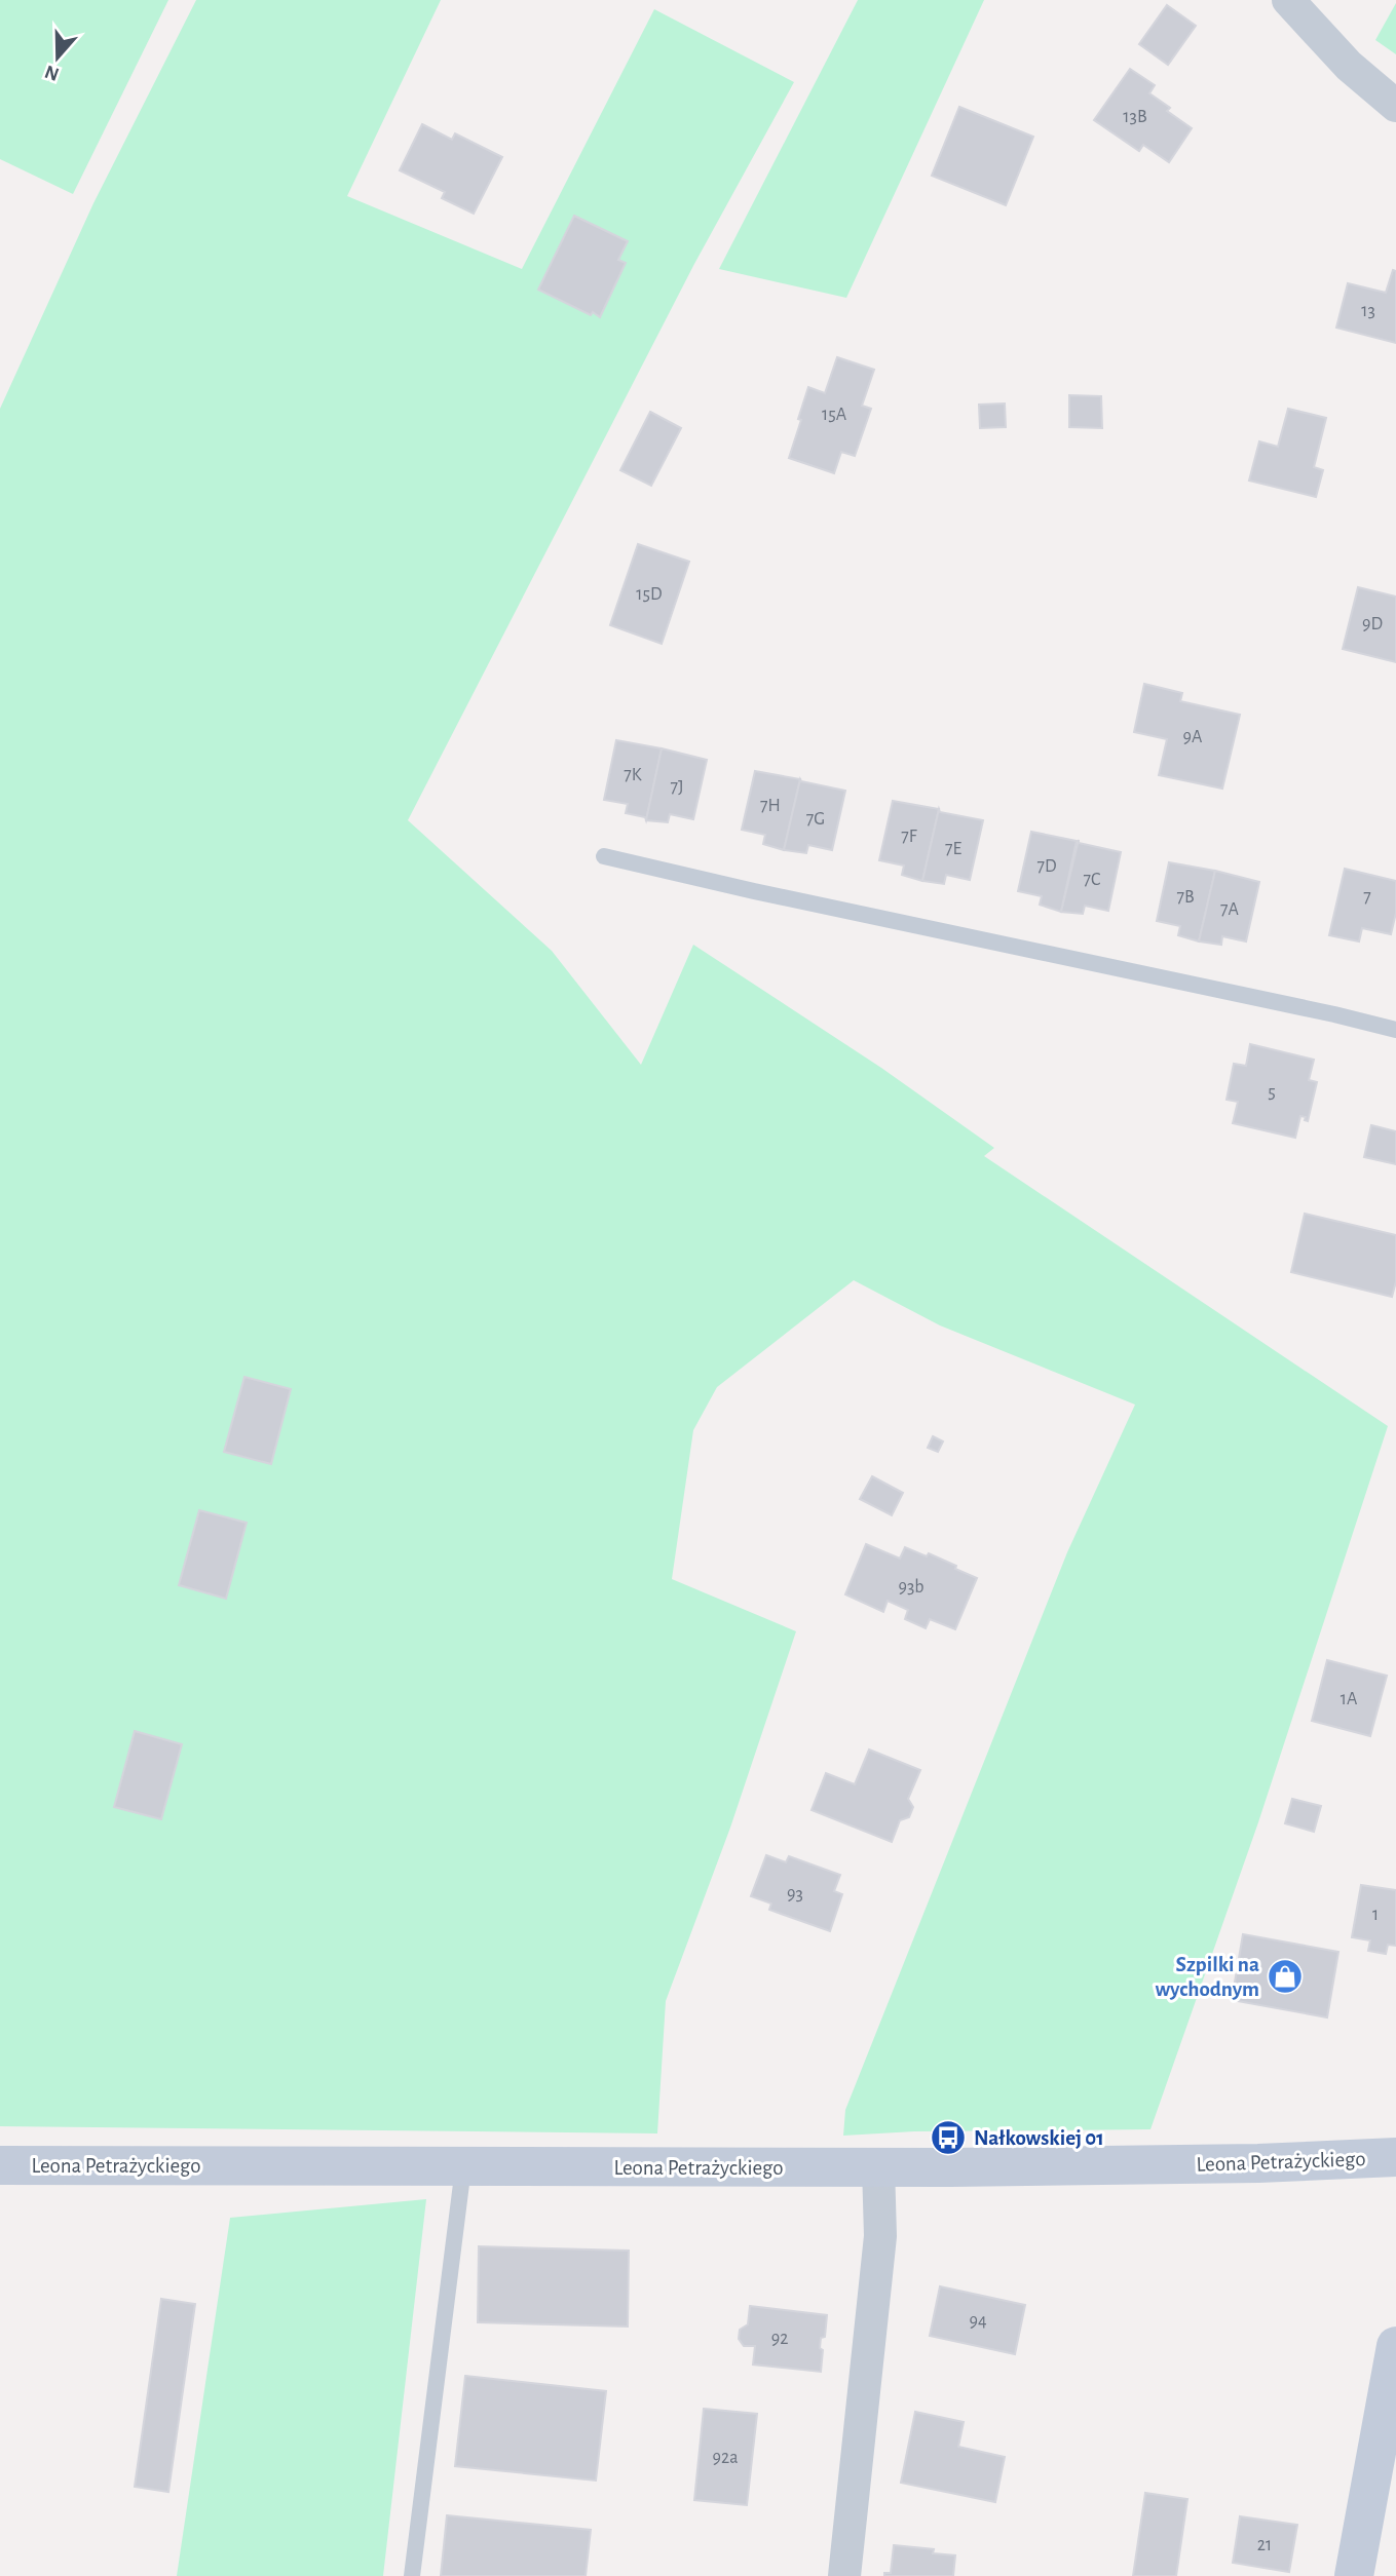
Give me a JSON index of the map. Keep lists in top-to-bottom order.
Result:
{
  "streets": {
    "street": ["Leona Petrażyckiego"]
  },
  "places": {
    "shop": ["Szpilki na wychodnym"],
    "bus stop": ["Nałkowskiej 01"]
  },
  "house_numbers": [
    "13B",
    "13",
    "15A",
    "15D",
    "9D",
    "9A",
    "7K",
    "7J",
    "7H",
    "7G",
    "7F",
    "7E",
    "7D",
    "7C",
    "7B",
    "7",
    "7A",
    "5",
    "93b",
    "1A",
    "93",
    "1",
    "94",
    "92",
    "92a",
    "21"
  ],
  "north": "bottom"
}
